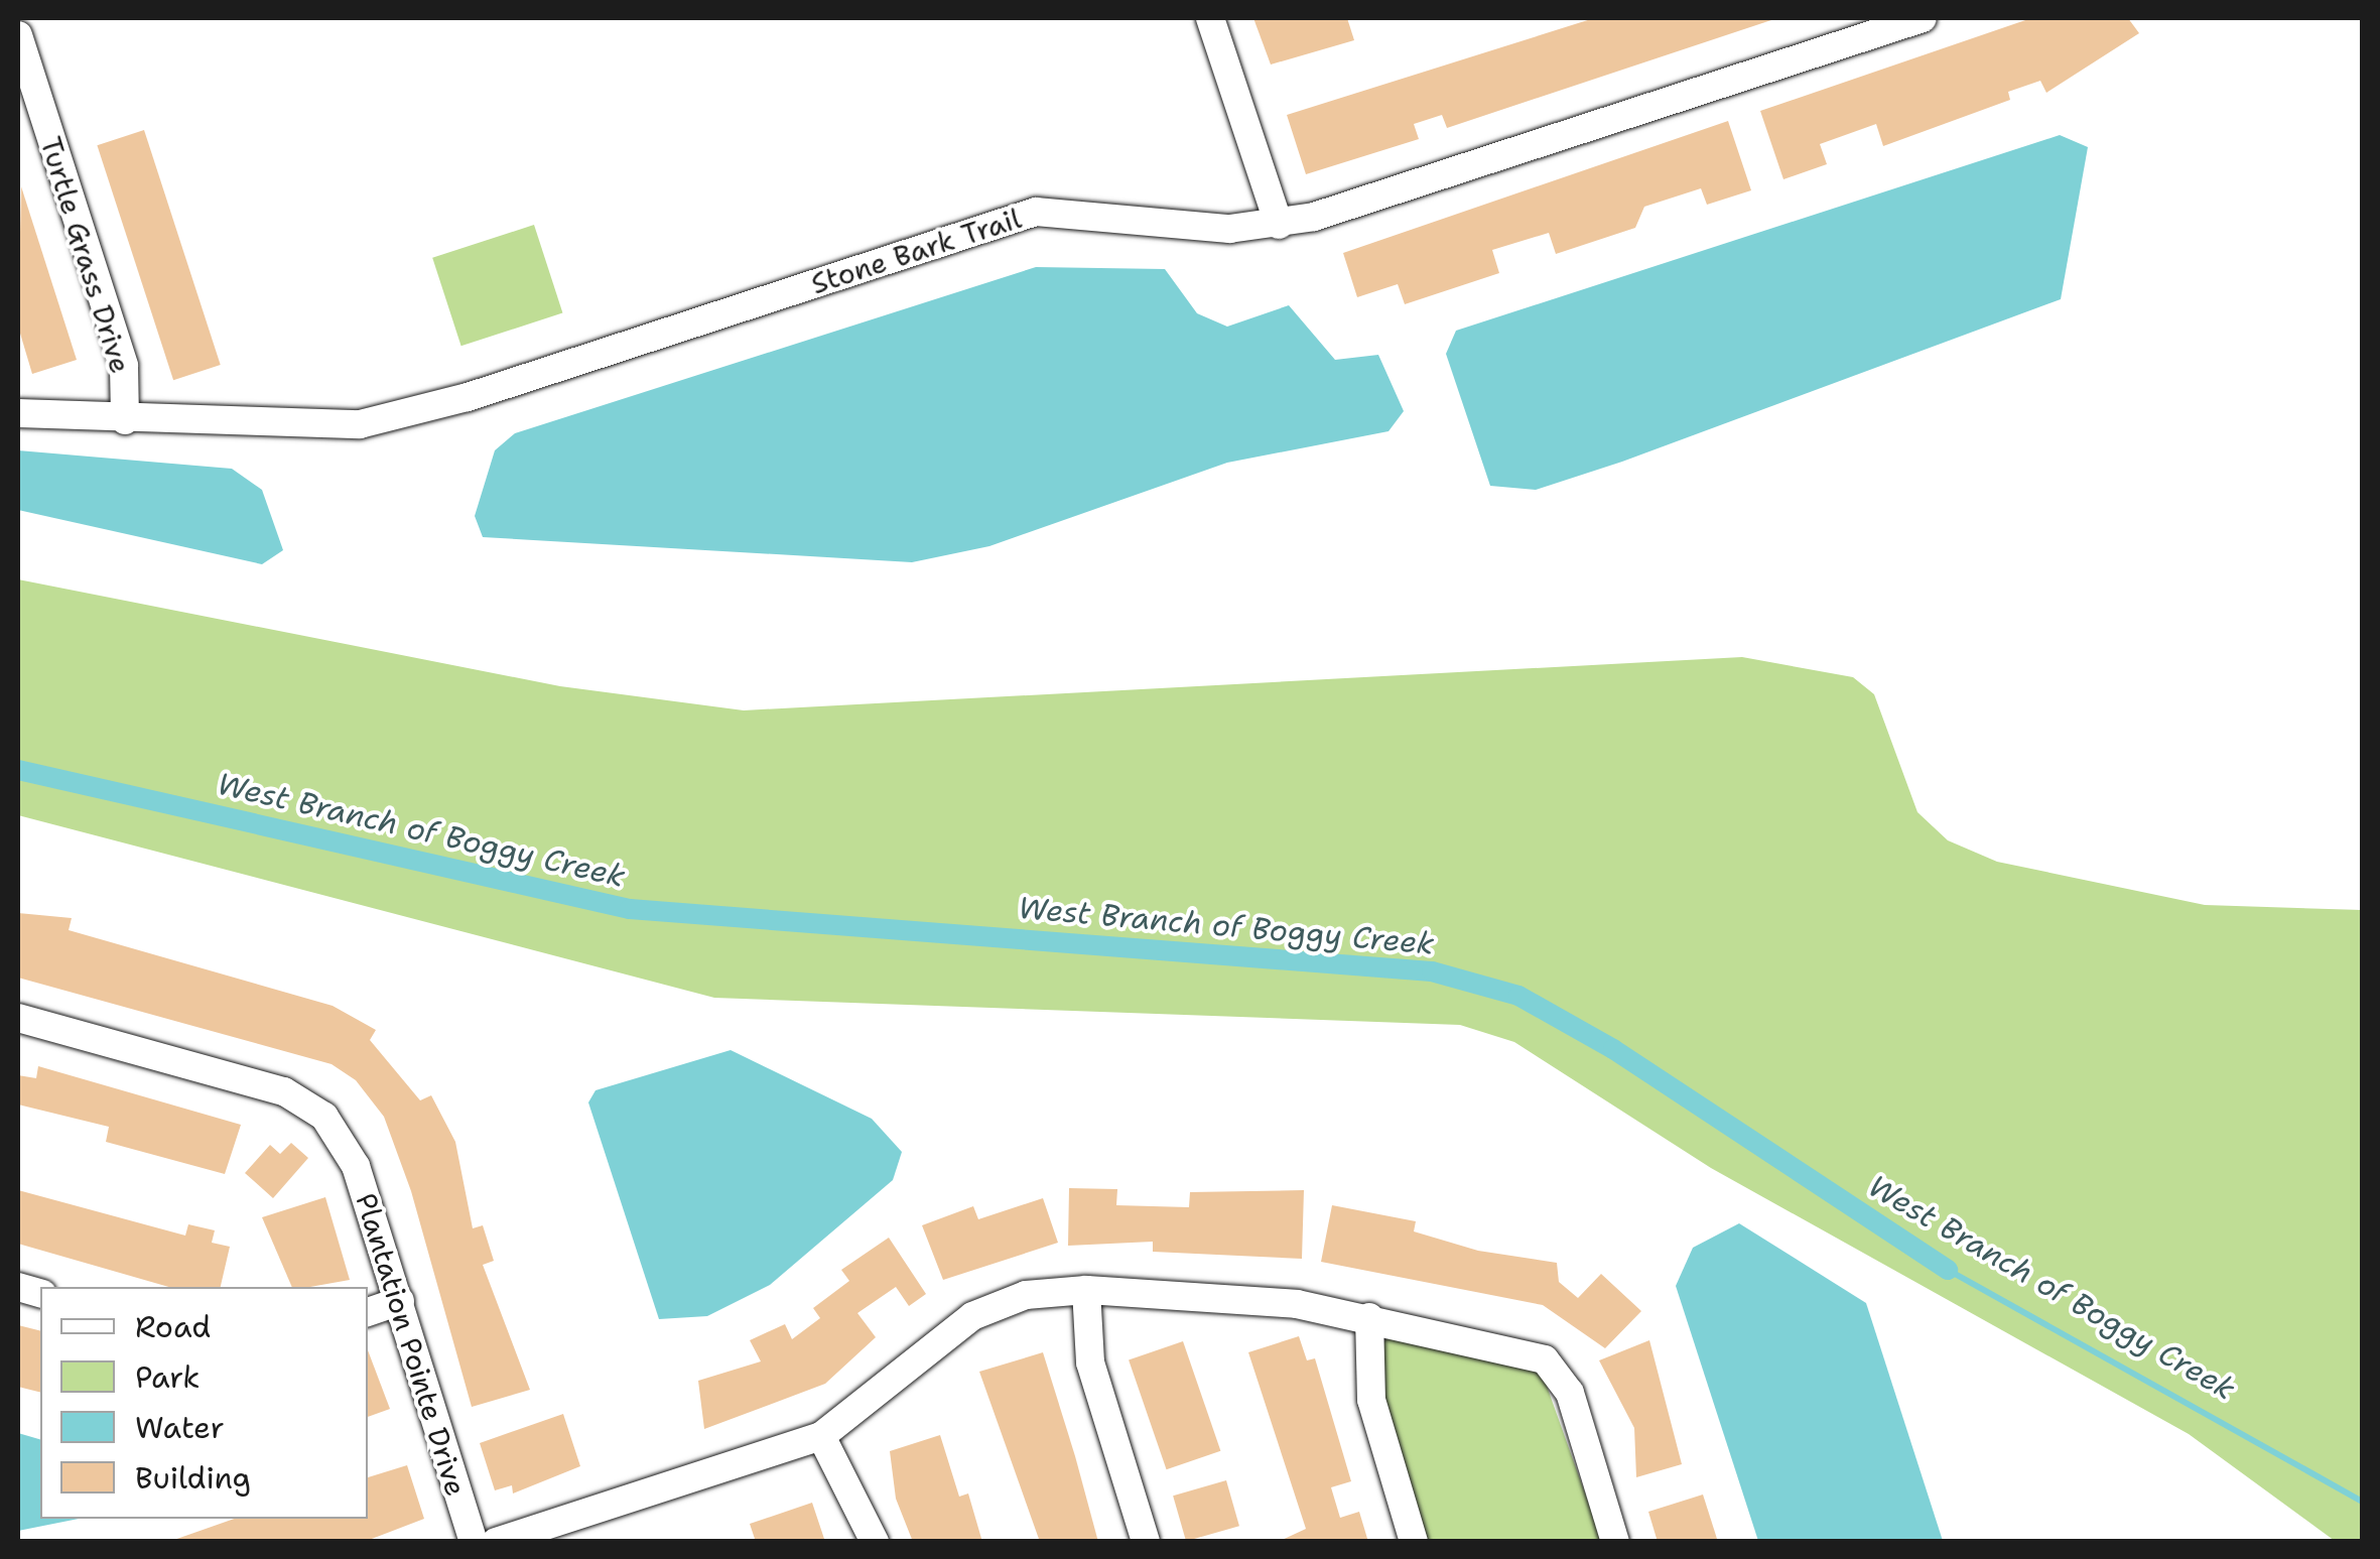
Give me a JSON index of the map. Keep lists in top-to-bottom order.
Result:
{
  "streets": {
    "street": ["Stone Bark Trail", "Turtle Grass Drive", "Plantation Pointe Drive"]
  },
  "crossings": [
    ["Stone Bark Trail", "Turtle Grass Drive"]
  ],
  "water": ["West Branch of Boggy Creek"],
  "legend": [
    "Road",
    "Park",
    "Water",
    "Building"
  ]
}
